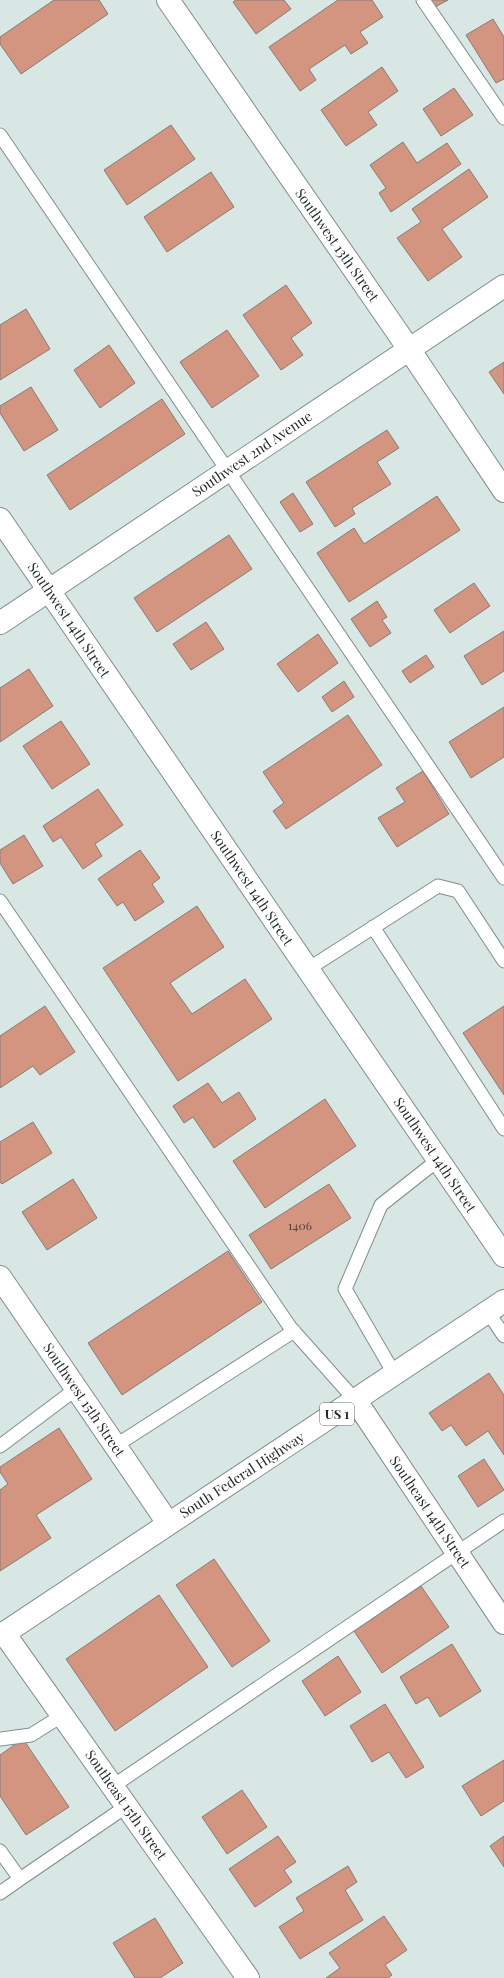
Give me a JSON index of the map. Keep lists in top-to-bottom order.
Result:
{
  "streets": {
    "street": [
      "Southwest 13th Street",
      "Southwest 2nd Avenue",
      "Southwest 14th Street",
      "Southwest 15th Street",
      "US 1",
      "South Federal Highway",
      "Southeast 14th Street",
      "Southeast 15th Street"
    ]
  },
  "crossings": [
    ["Southwest 13th Street", "Southwest 2nd Avenue"],
    ["Southwest 2nd Avenue", "Southwest 14th Street"],
    ["Southwest 15th Street", "South Federal Highway"],
    ["South Federal Highway", "Southeast 14th Street"],
    ["South Federal Highway", "Southeast 15th Street"]
  ],
  "house_numbers": ["1406"]
}
